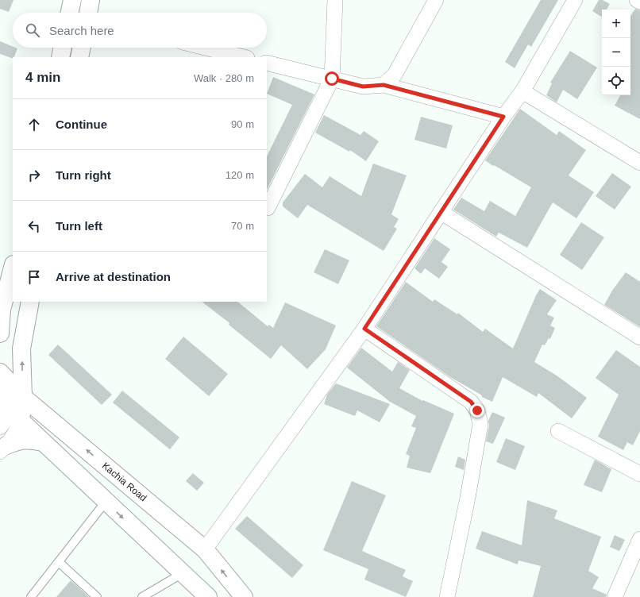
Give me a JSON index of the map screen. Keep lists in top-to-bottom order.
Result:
{
  "streets": {
    "main road": ["Kachia Road"]
  },
  "page": {
    "map_buttons": ["+", "−"],
    "search": "Search here",
    "heading": ["4 min", "Walk · 280 m"],
    "list": [
      ["Continue", "90 m"],
      ["Turn right", "120 m"],
      ["Turn left", "70 m"],
      "Arrive at destination"
    ]
  }
}
